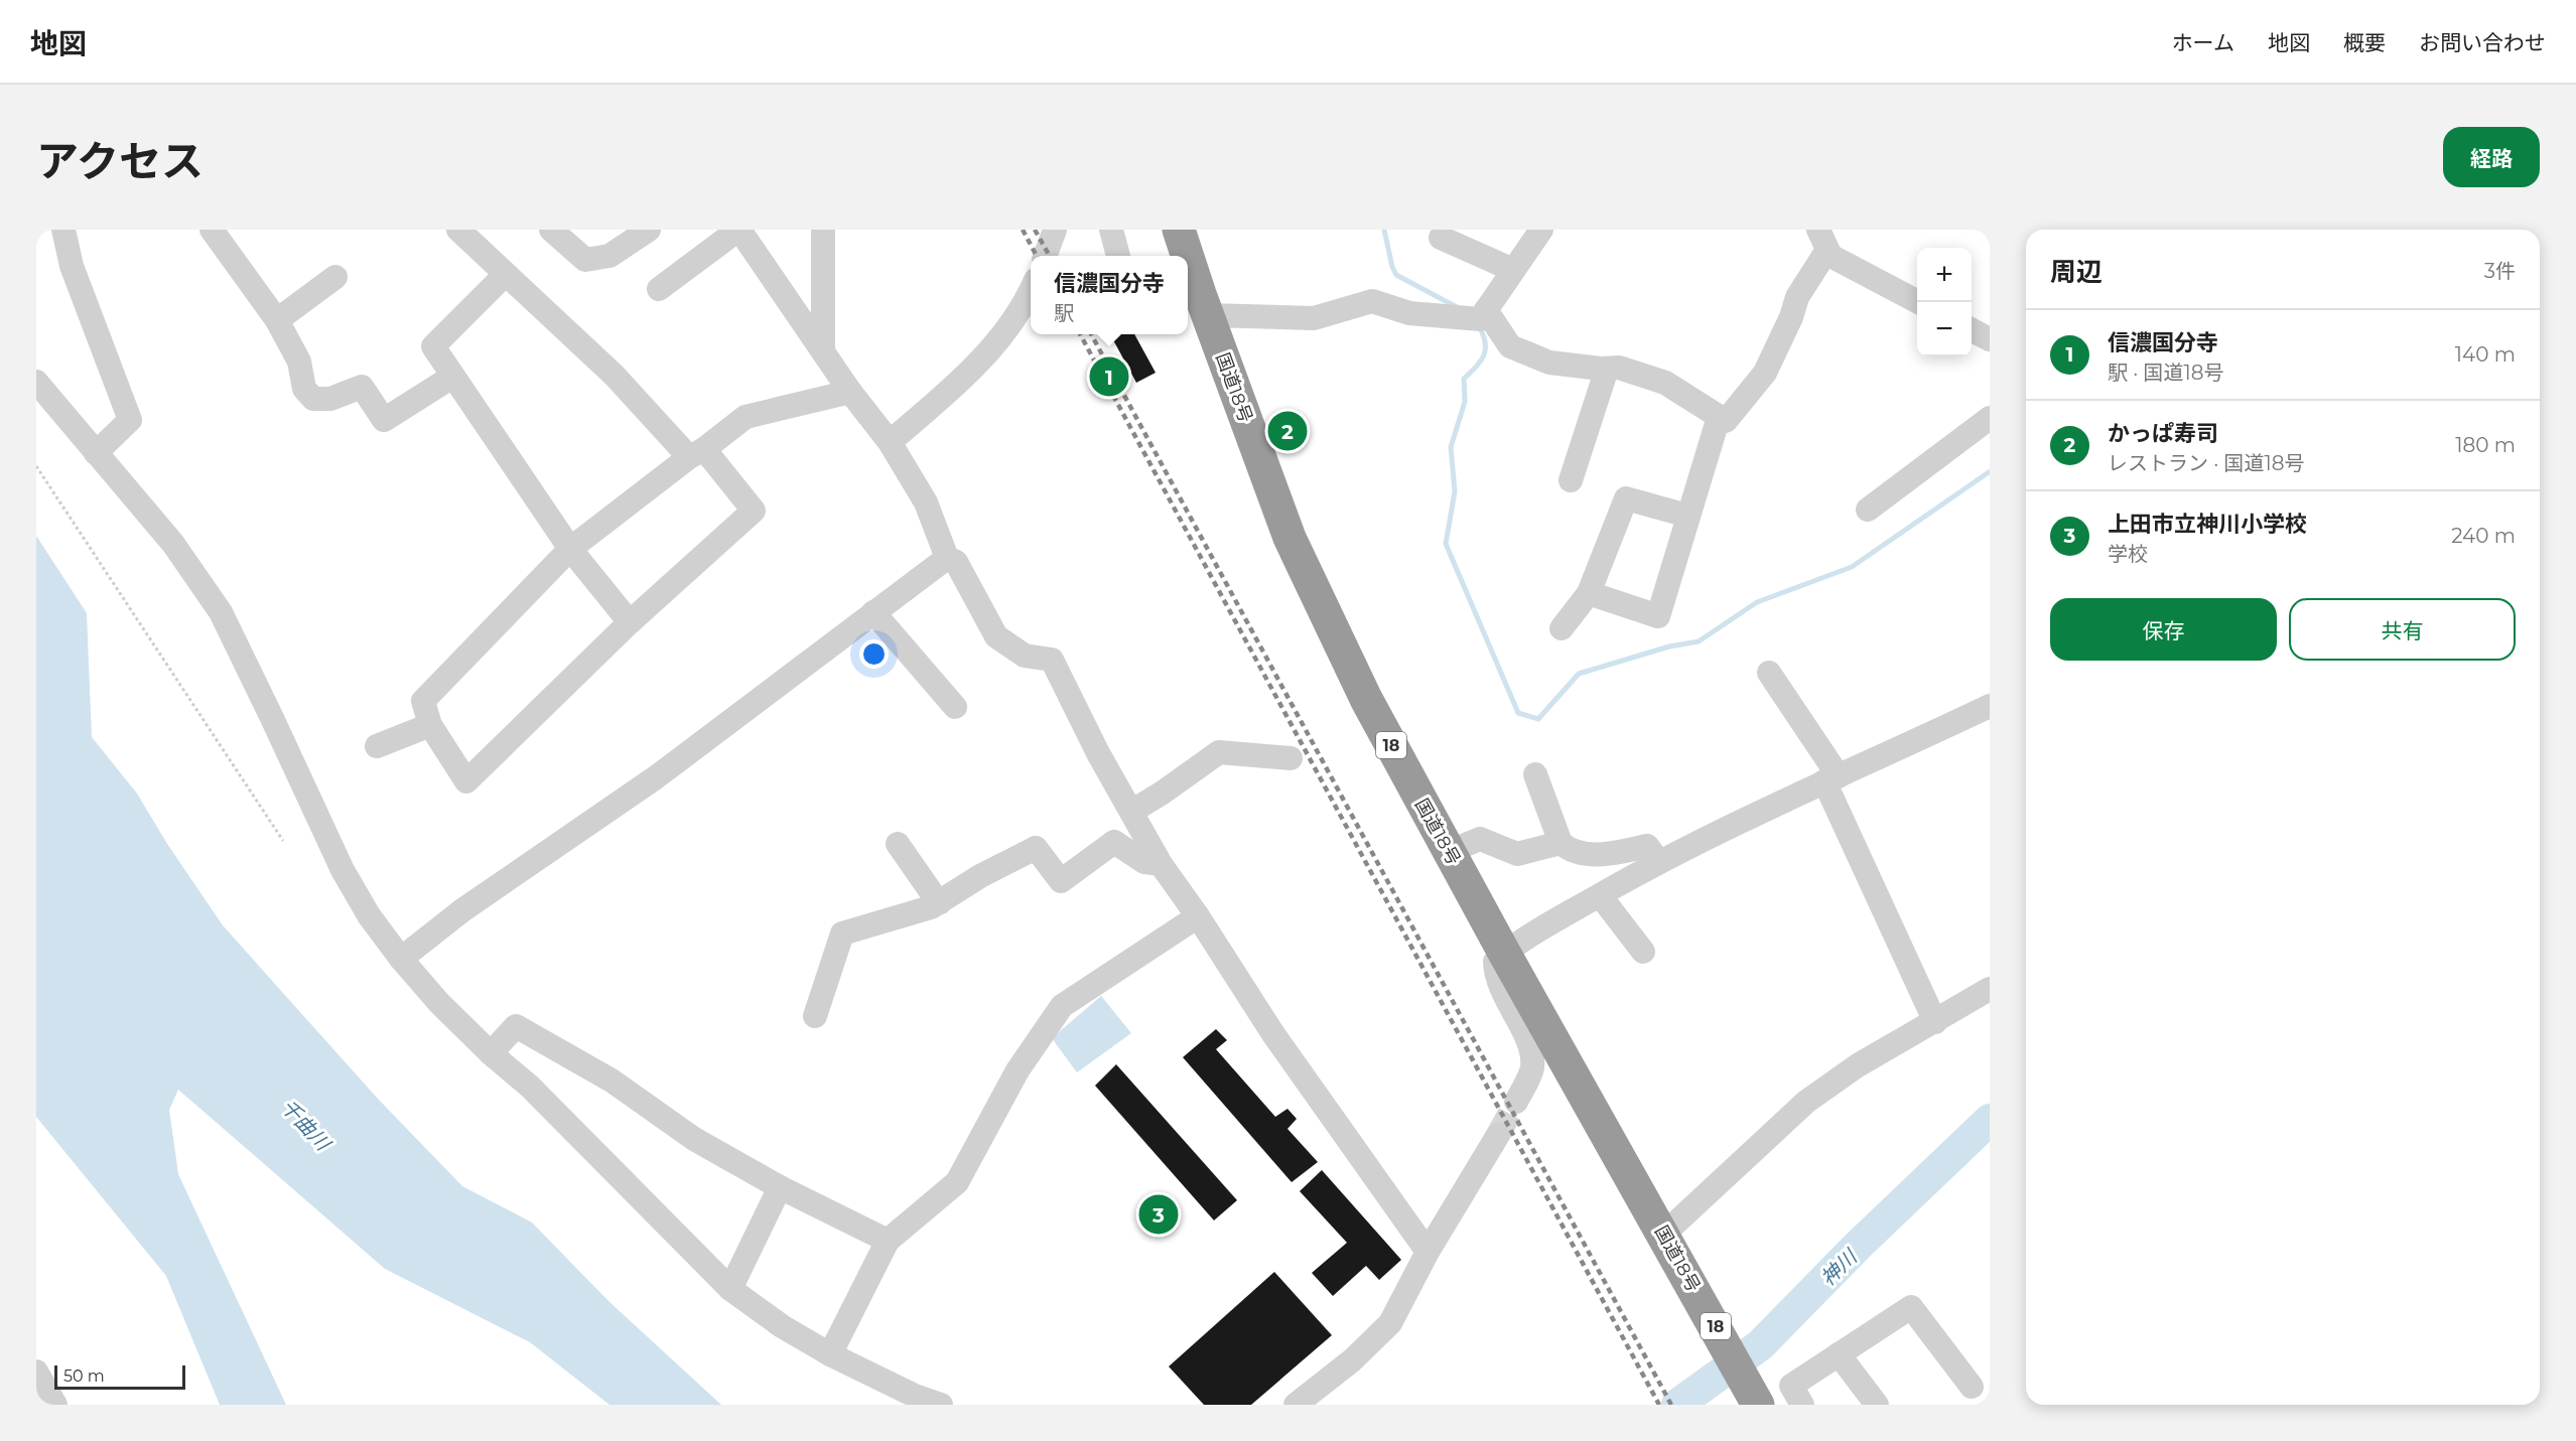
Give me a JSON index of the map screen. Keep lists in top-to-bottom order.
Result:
{
  "streets": {
    "highway": ["国道18号", "18"]
  },
  "water": ["千曲川", "神川"],
  "scale_bar": "50 m",
  "page": {
    "header": "地図",
    "nav": [
      "ホーム",
      "地図",
      "概要",
      "お問い合わせ"
    ],
    "title": "アクセス",
    "buttons": [
      "経路",
      ["保存", "共有"]
    ],
    "heading": ["周辺", "3件"],
    "map_buttons": ["+", "−"],
    "popup": ["信濃国分寺", "駅"],
    "list": [
      {
        "mark": "1",
        "name": "信濃国分寺",
        "note": "駅 · 国道18号",
        "value": "140 m"
      },
      {
        "mark": "2",
        "name": "かっぱ寿司",
        "note": "レストラン · 国道18号",
        "value": "180 m"
      },
      {
        "mark": "3",
        "name": "上田市立神川小学校",
        "note": "学校",
        "value": "240 m"
      }
    ],
    "pins": ["1", "2", "3"],
    "scale": "50 m"
  }
}
